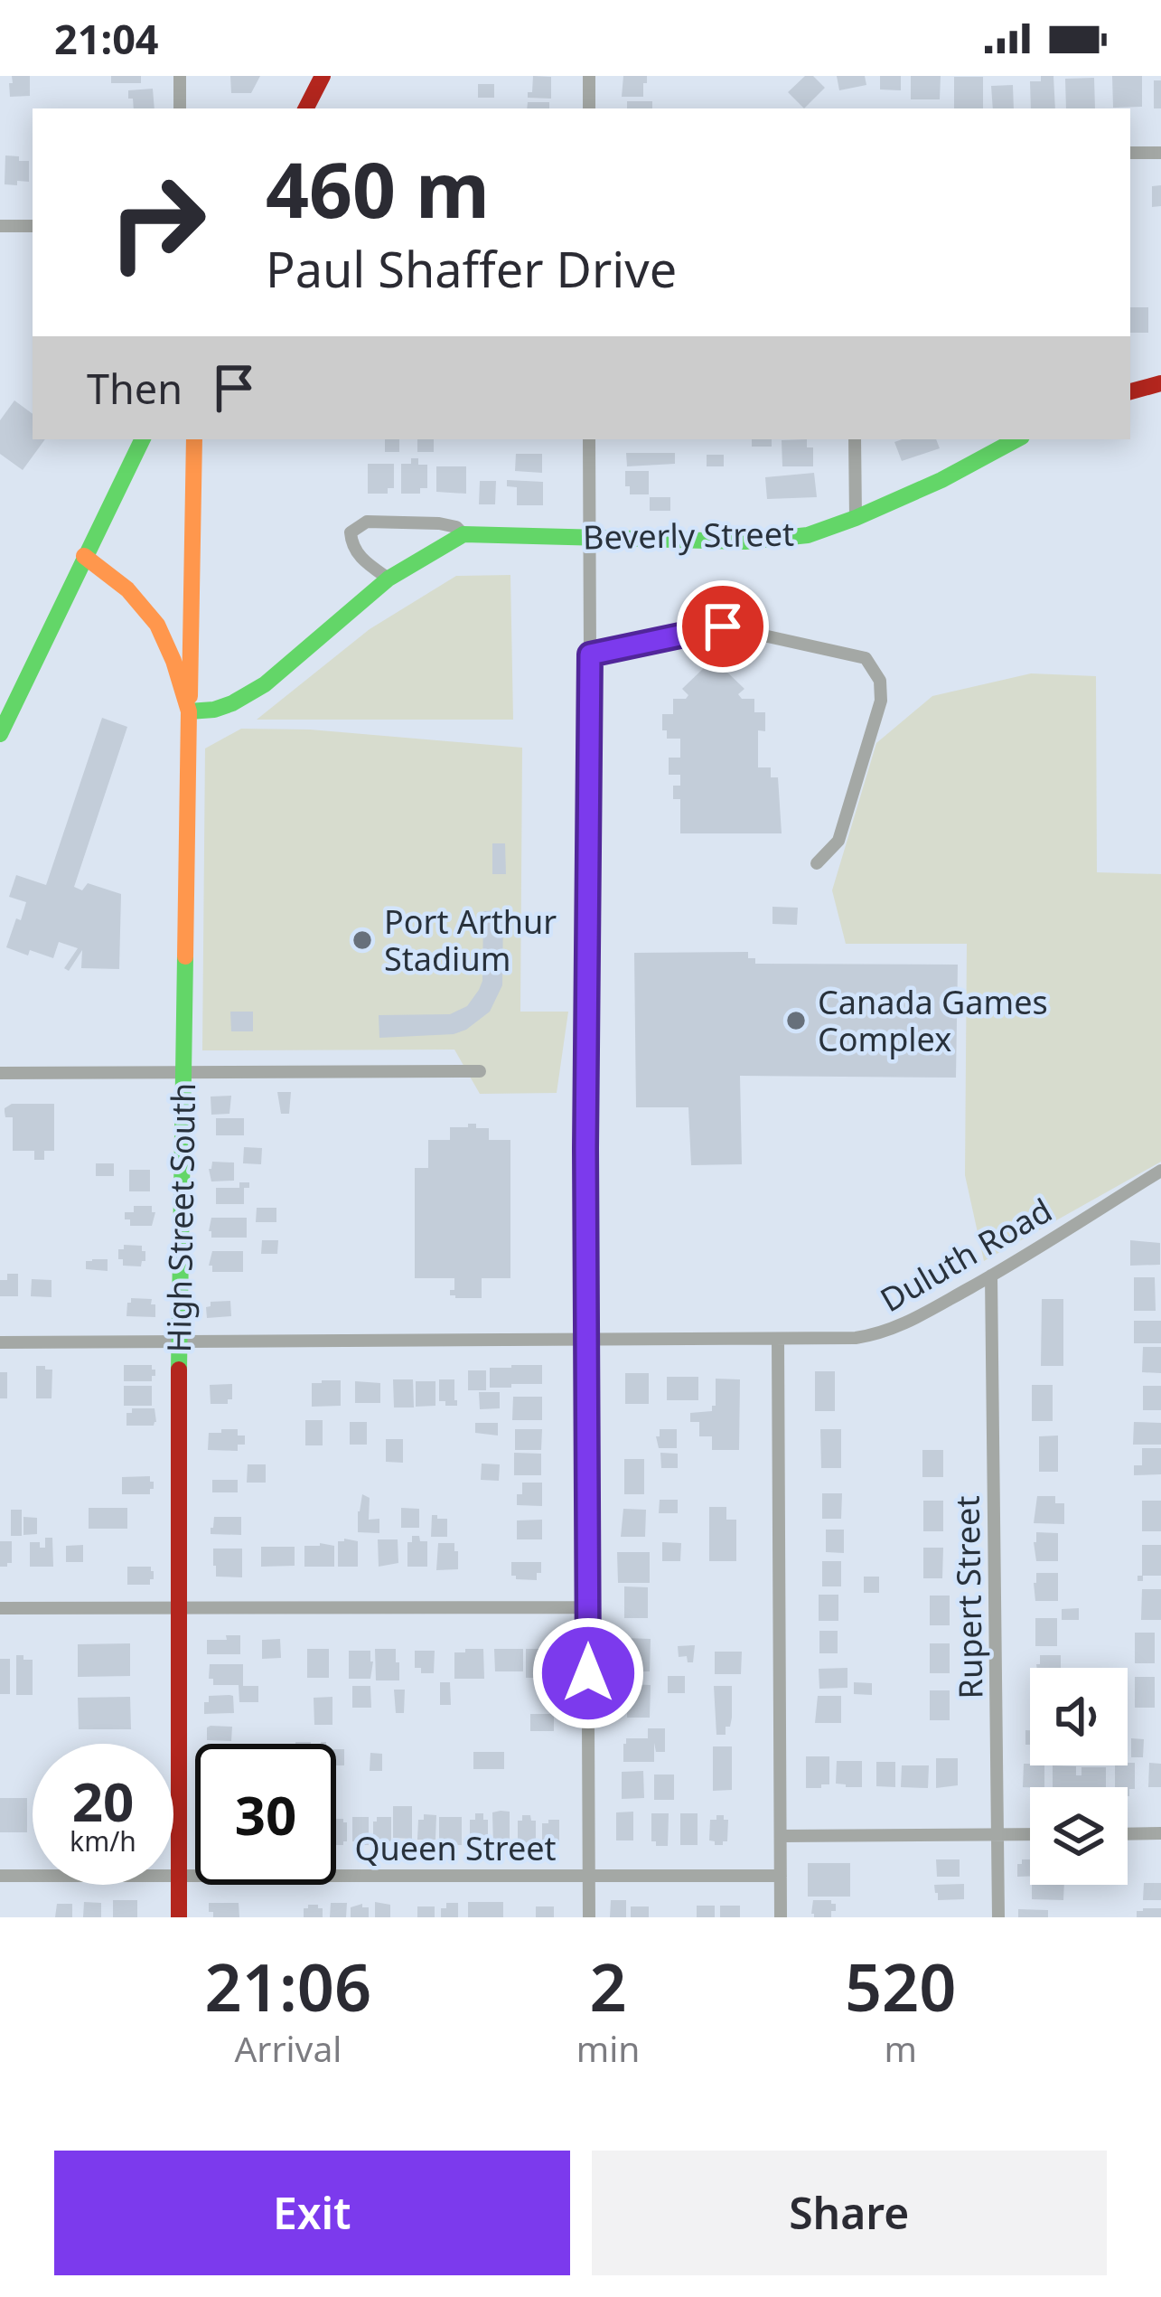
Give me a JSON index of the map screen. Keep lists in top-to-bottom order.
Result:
{
  "streets": {
    "street": [
      "Beverly Street",
      "High Street South",
      "Duluth Road",
      "Rupert Street",
      "Queen Street"
    ]
  },
  "crossings": [
    ["High Street South", "Duluth Road"],
    ["High Street South", "Queen Street"],
    ["Duluth Road", "Rupert Street"]
  ],
  "places": ["Port Arthur Stadium", "Canada Games Complex"],
  "page": {
    "status": "21:04",
    "turn": ["460 m", "Paul Shaffer Drive"],
    "then": "Then",
    "speed": "20 km/h",
    "limit": "30",
    "eta": [
      "21:06",
      "Arrival",
      "2",
      "min",
      "520",
      "m"
    ],
    "buttons": ["Exit", "Share"]
  }
}
